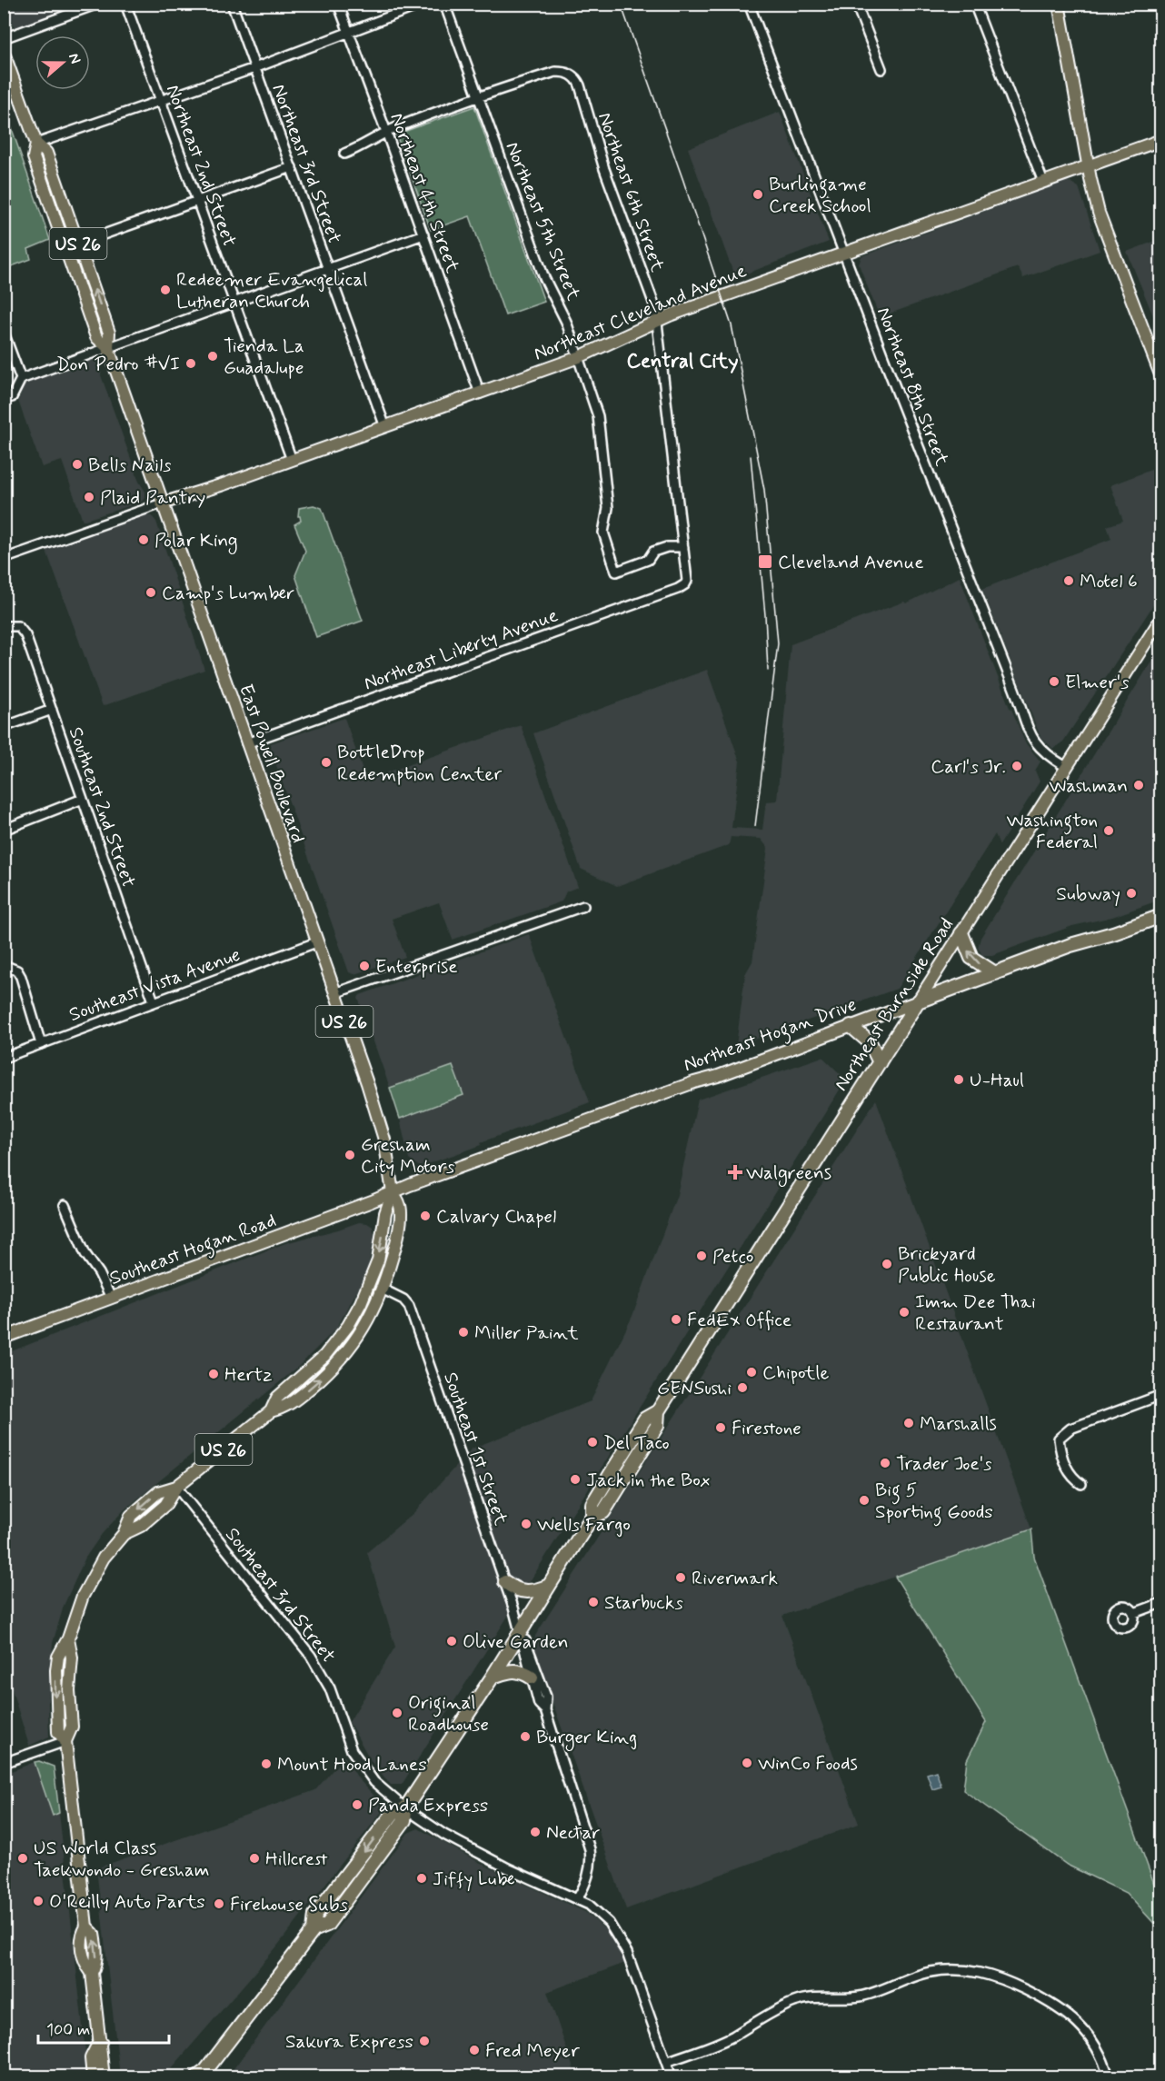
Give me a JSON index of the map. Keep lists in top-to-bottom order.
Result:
{
  "streets": {
    "highway": ["US 26", "Northeast Burnside Road", "Northeast Hogan Drive"],
    "main road": ["Northeast Cleveland Avenue", "East Powell Boulevard", "Southeast Hogan Road"],
    "street": [
      "Northeast 3rd Street",
      "Northeast 2nd Street",
      "Northeast 6th Street",
      "Northeast 4th Street",
      "Northeast 5th Street",
      "Northeast 8th Street",
      "Northeast Liberty Avenue",
      "Southeast 2nd Street",
      "Southeast Vista Avenue",
      "Southeast 1st Street",
      "Southeast 3rd Street"
    ]
  },
  "crossings": [
    ["Northeast 3rd Street", "Northeast Cleveland Avenue"],
    ["Northeast 2nd Street", "Northeast Cleveland Avenue"],
    ["Northeast 6th Street", "Northeast 5th Street"],
    ["Northeast 6th Street", "Northeast Cleveland Avenue"],
    ["Northeast 6th Street", "Northeast Liberty Avenue"],
    ["Northeast 4th Street", "Northeast Cleveland Avenue"],
    ["Northeast 5th Street", "Northeast Cleveland Avenue"],
    ["US 26", "East Powell Boulevard"],
    ["Northeast Cleveland Avenue", "Northeast 8th Street"],
    ["Northeast Cleveland Avenue", "East Powell Boulevard"],
    ["Northeast 8th Street", "Northeast Burnside Road"],
    ["Northeast Liberty Avenue", "East Powell Boulevard"],
    ["East Powell Boulevard", "Southeast Vista Avenue"],
    ["East Powell Boulevard", "Northeast Hogan Drive"],
    ["East Powell Boulevard", "Southeast Hogan Road"],
    ["East Powell Boulevard", "Southeast 1st Street"],
    ["East Powell Boulevard", "Southeast 3rd Street"],
    ["Southeast 2nd Street", "Southeast Vista Avenue"],
    ["Northeast Burnside Road", "Northeast Hogan Drive"],
    ["Northeast Burnside Road", "Southeast 1st Street"],
    ["Northeast Burnside Road", "Southeast 3rd Street"],
    ["Northeast Hogan Drive", "Southeast Hogan Road"],
    ["Southeast 1st Street", "Southeast 3rd Street"]
  ],
  "districts": ["Central City"],
  "places": {
    "other": [
      "Burlingame Creek School",
      "Redeemer Evangelical Lutheran Church",
      "Tienda La Guadalupe",
      "Don Pedro #VI",
      "Bells Nails",
      "Plaid Pantry",
      "Polar King",
      "Motel 6",
      "Camp's Lumber",
      "Elmer's",
      "BottleDrop Redemption Center",
      "Carl's Jr.",
      "Washman",
      "Washington Federal",
      "Subway",
      "Enterprise",
      "U-Haul",
      "Gresham City Motors",
      "Calvary Chapel",
      "Petco",
      "Brickyard Public House",
      "Imm Dee Thai Restaurant",
      "FedEx Office",
      "Miller Paint",
      "Chipotle",
      "Hertz",
      "GENSushi",
      "Marshalls",
      "Firestone",
      "Del Taco",
      "Trader Joe's",
      "Jack in the Box",
      "Big 5 Sporting Goods",
      "Wells Fargo",
      "Rivermark",
      "Starbucks",
      "Olive Garden",
      "Original Roadhouse",
      "Burger King",
      "WinCo Foods",
      "Mount Hood Lanes",
      "Panda Express",
      "Nectar",
      "US World Class Taekwondo - Gresham",
      "Hillcrest",
      "Jiffy Lube",
      "O'Reilly Auto Parts",
      "Firehouse Subs",
      "Sakura Express",
      "Fred Meyer"
    ],
    "transit": ["Cleveland Avenue"],
    "health": ["Walgreens"]
  },
  "scale_bar": "100 m",
  "north": "right"
}
